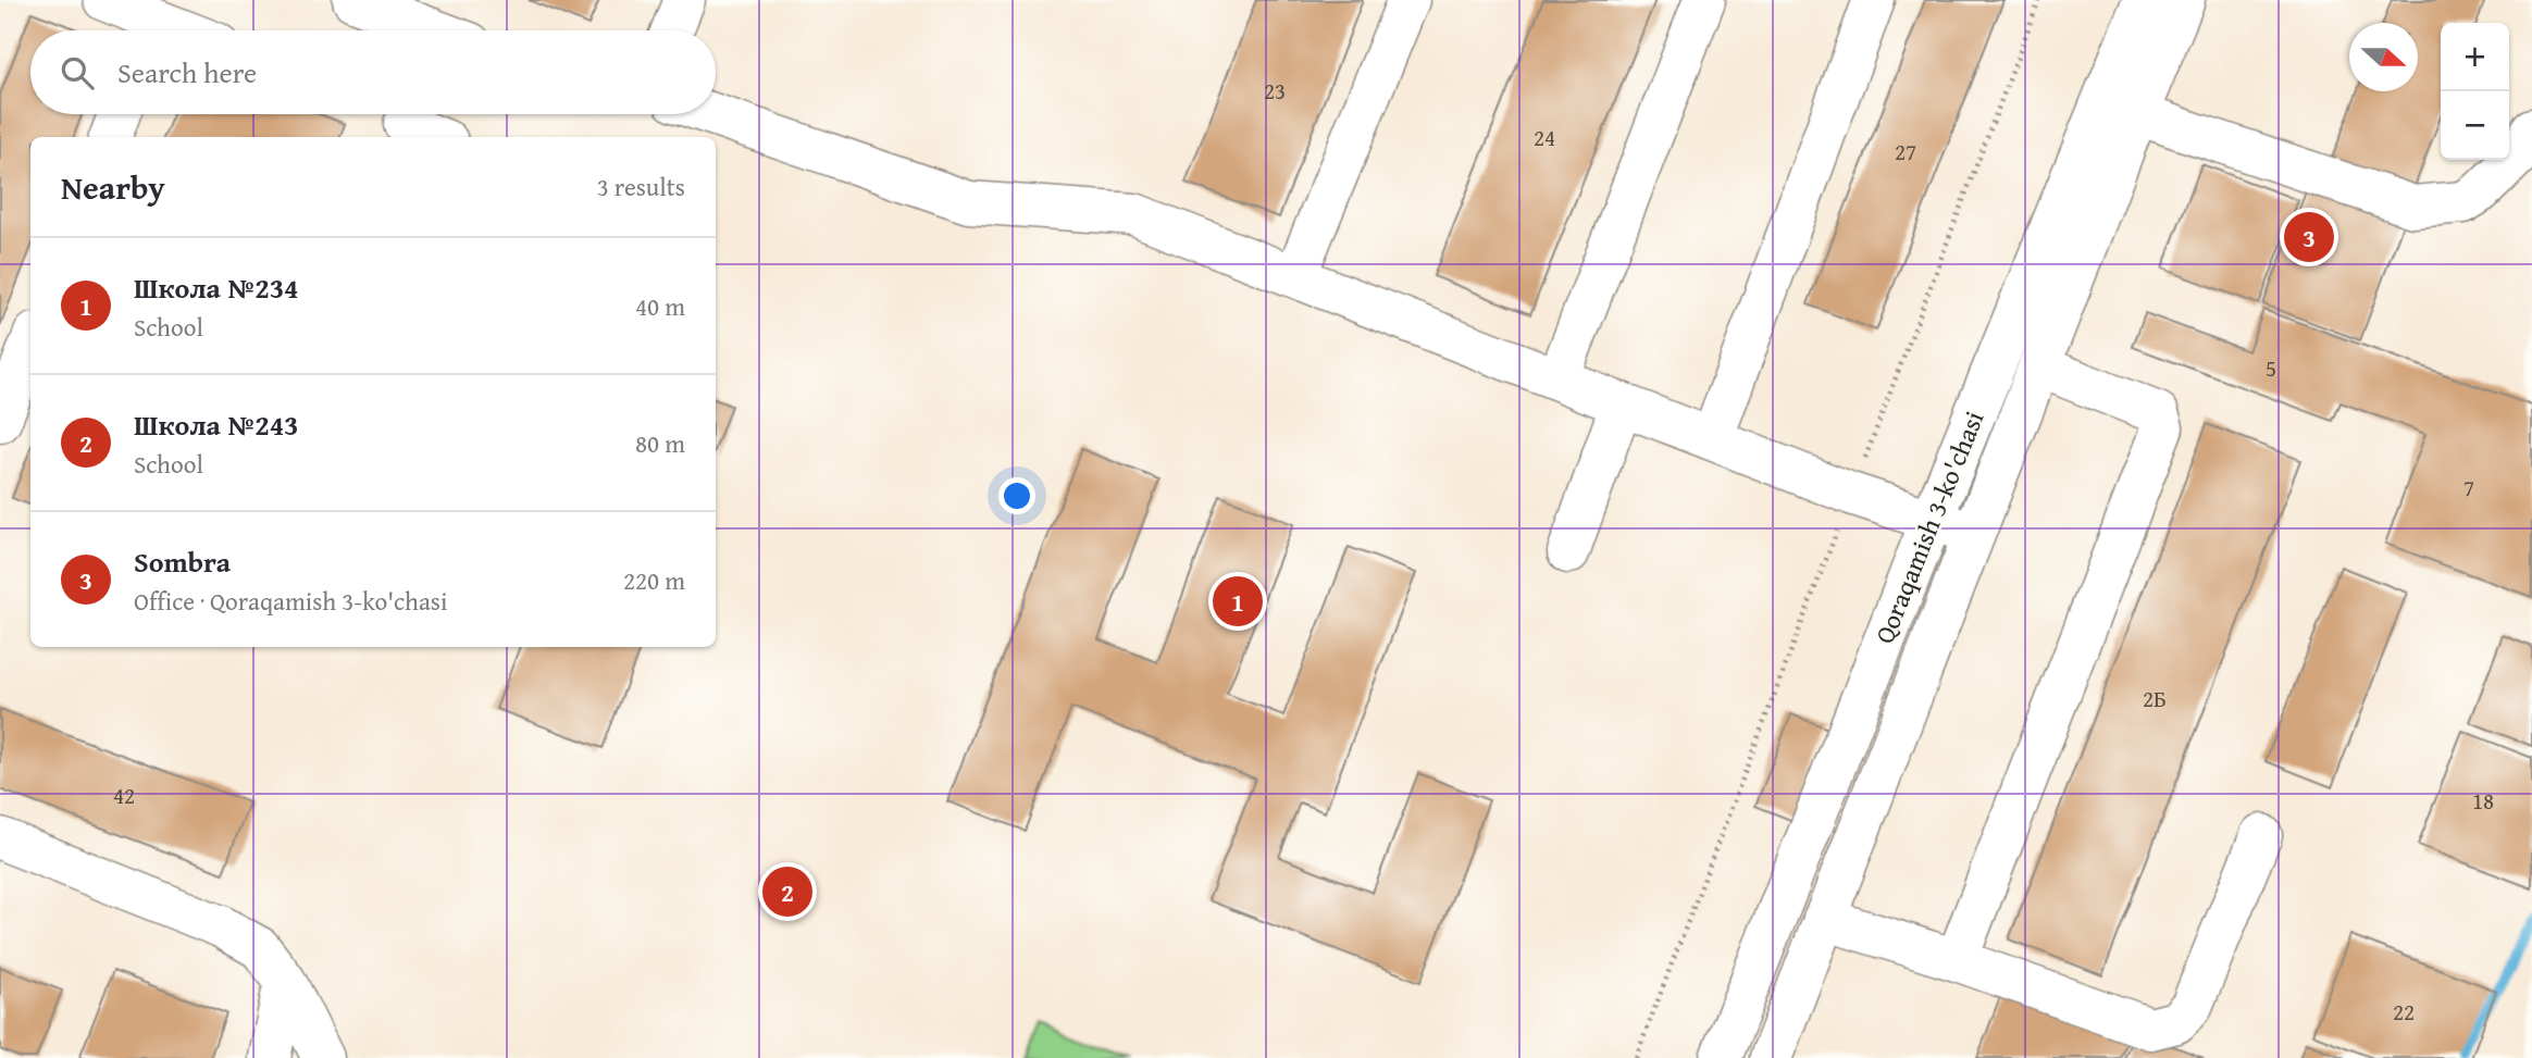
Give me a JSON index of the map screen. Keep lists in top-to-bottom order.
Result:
{
  "streets": {
    "main road": ["Qoraqamish 3-ko'chasi"]
  },
  "house_numbers": [
    "23",
    "24",
    "27",
    "5",
    "7",
    "2Б",
    "42",
    "18",
    "22"
  ],
  "north": "right",
  "page": {
    "map_buttons": ["+", "−"],
    "search": "Search here",
    "heading": ["Nearby", "3 results"],
    "pins": ["3", "1", "2"],
    "list": [
      {
        "mark": "1",
        "name": "Школа №234",
        "note": "School",
        "value": "40 m"
      },
      {
        "mark": "2",
        "name": "Школа №243",
        "note": "School",
        "value": "80 m"
      },
      {
        "mark": "3",
        "name": "Sombra",
        "note": "Office · Qoraqamish 3-ko'chasi",
        "value": "220 m"
      }
    ]
  }
}
